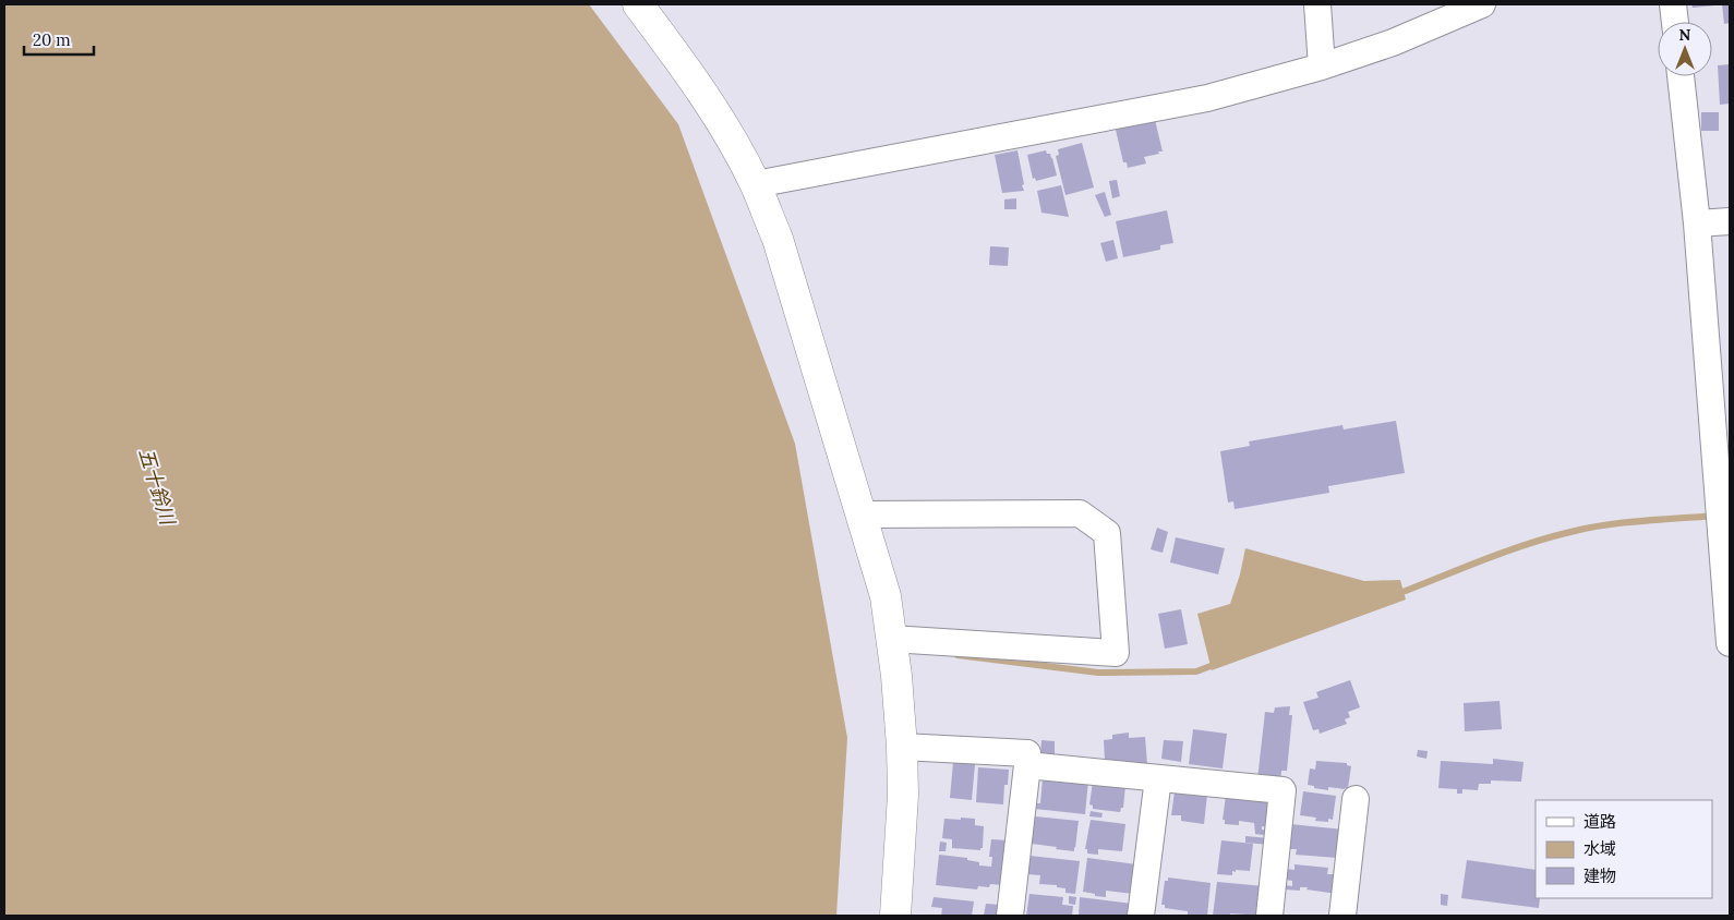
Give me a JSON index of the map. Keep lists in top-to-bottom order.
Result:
{
  "water": ["五十鈴川"],
  "legend": ["道路", "水域", "建物"],
  "scale_bar": "20 m",
  "north": "top"
}
